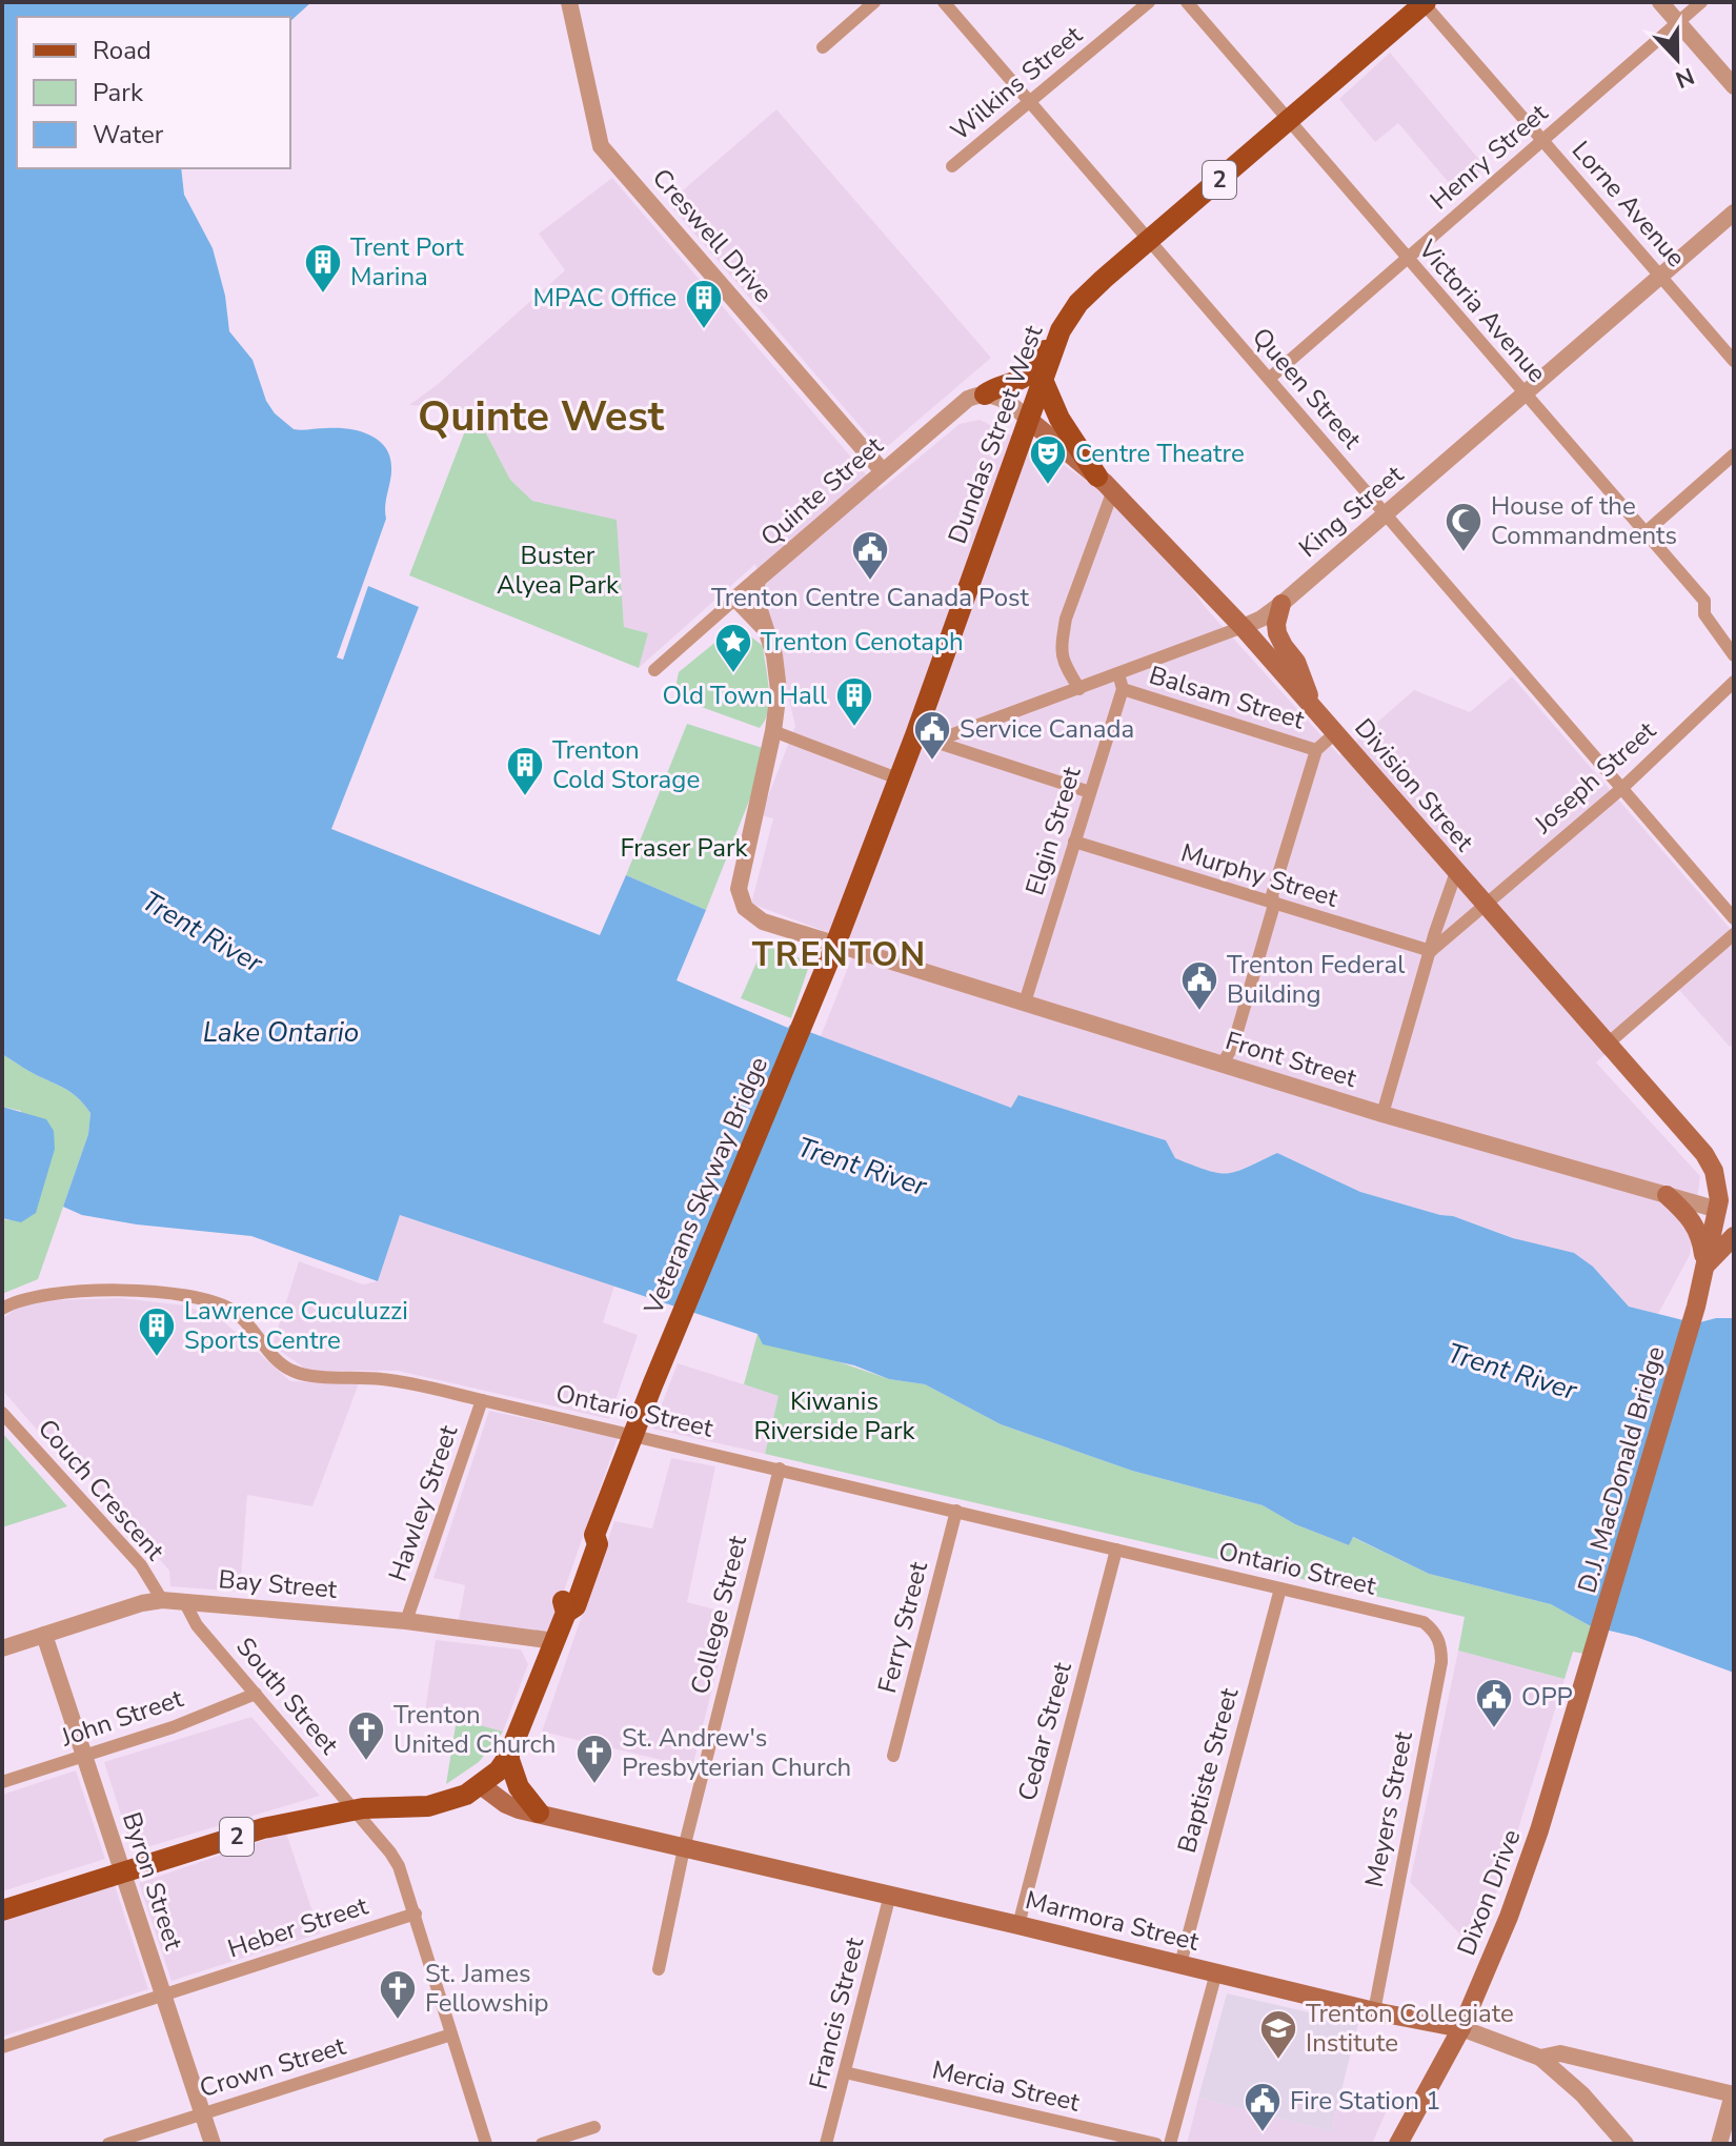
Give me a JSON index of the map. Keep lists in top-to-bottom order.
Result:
{
  "streets": {
    "main road": [
      "2",
      "Dundas Street West",
      "Division Street",
      "Veterans Skyway Bridge",
      "D.J. MacDonald Bridge",
      "Dixon Drive",
      "Marmora Street"
    ],
    "street": [
      "Wilkins Street",
      "Henry Street",
      "Lorne Avenue",
      "Creswell Drive",
      "Victoria Avenue",
      "Queen Street",
      "Quinte Street",
      "King Street",
      "Balsam Street",
      "Joseph Street",
      "Elgin Street",
      "Murphy Street",
      "Front Street",
      "Ontario Street",
      "Couch Crescent",
      "Hawley Street",
      "Bay Street",
      "College Street",
      "Ferry Street",
      "South Street",
      "John Street",
      "Cedar Street",
      "Baptiste Street",
      "Meyers Street",
      "Byron Street",
      "Heber Street",
      "Francis Street",
      "Crown Street",
      "Mercia Street"
    ]
  },
  "crossings": [
    ["Wilkins Street", "Queen Street"],
    ["Henry Street", "Lorne Avenue"],
    ["Henry Street", "Victoria Avenue"],
    ["Henry Street", "Queen Street"],
    ["2", "South Street"],
    ["2", "Byron Street"],
    ["2", "Marmora Street"],
    ["Lorne Avenue", "Dundas Street West"],
    ["Lorne Avenue", "King Street"],
    ["Creswell Drive", "Quinte Street"],
    ["Victoria Avenue", "Dundas Street West"],
    ["Victoria Avenue", "King Street"],
    ["Queen Street", "Dundas Street West"],
    ["Queen Street", "King Street"],
    ["Queen Street", "Joseph Street"],
    ["Dundas Street West", "King Street"],
    ["Dundas Street West", "Division Street"],
    ["Dundas Street West", "Front Street"],
    ["Dundas Street West", "Veterans Skyway Bridge"],
    ["Quinte Street", "Front Street"],
    ["King Street", "Division Street"],
    ["Balsam Street", "Elgin Street"],
    ["Joseph Street", "Division Street"],
    ["Joseph Street", "Murphy Street"],
    ["Division Street", "Front Street"],
    ["Division Street", "D.J. MacDonald Bridge"],
    ["Elgin Street", "Murphy Street"],
    ["Elgin Street", "Front Street"],
    ["Front Street", "D.J. MacDonald Bridge"],
    ["Veterans Skyway Bridge", "Ontario Street"],
    ["Veterans Skyway Bridge", "Bay Street"],
    ["Ontario Street", "Hawley Street"],
    ["Ontario Street", "College Street"],
    ["Ontario Street", "Ferry Street"],
    ["Ontario Street", "Cedar Street"],
    ["Ontario Street", "Baptiste Street"],
    ["Ontario Street", "Meyers Street"],
    ["D.J. MacDonald Bridge", "Dixon Drive"],
    ["Couch Crescent", "Bay Street"],
    ["Hawley Street", "Bay Street"],
    ["Bay Street", "South Street"],
    ["Bay Street", "Byron Street"],
    ["College Street", "Marmora Street"],
    ["South Street", "John Street"],
    ["South Street", "Heber Street"],
    ["South Street", "Crown Street"],
    ["John Street", "Byron Street"],
    ["Cedar Street", "Marmora Street"],
    ["Baptiste Street", "Marmora Street"],
    ["Meyers Street", "Marmora Street"],
    ["Byron Street", "Heber Street"],
    ["Byron Street", "Crown Street"],
    ["Dixon Drive", "Marmora Street"],
    ["Marmora Street", "Francis Street"],
    ["Francis Street", "Mercia Street"]
  ],
  "districts": ["Quinte West", "TRENTON"],
  "water": ["Trent River", "Lake Ontario"],
  "parks": ["Buster Alyea Park", "Fraser Park", "Kiwanis Riverside Park"],
  "places": {
    "building": [
      "Trent Port Marina",
      "MPAC Office",
      "Old Town Hall",
      "Trenton Cold Storage",
      "Lawrence Cuculuzzi Sports Centre"
    ],
    "theatre": ["Centre Theatre"],
    "mosque": ["House of the Commandments"],
    "public building": [
      "Trenton Centre Canada Post",
      "Service Canada",
      "Trenton Federal Building",
      "OPP",
      "Fire Station 1"
    ],
    "place": ["Trenton Cenotaph"],
    "church": ["Trenton United Church", "St. Andrew's Presbyterian Church", "St. James Fellowship"],
    "school or university": ["Trenton Collegiate Institute"]
  },
  "legend": ["Road", "Park", "Water"],
  "north": "bottom"
}
